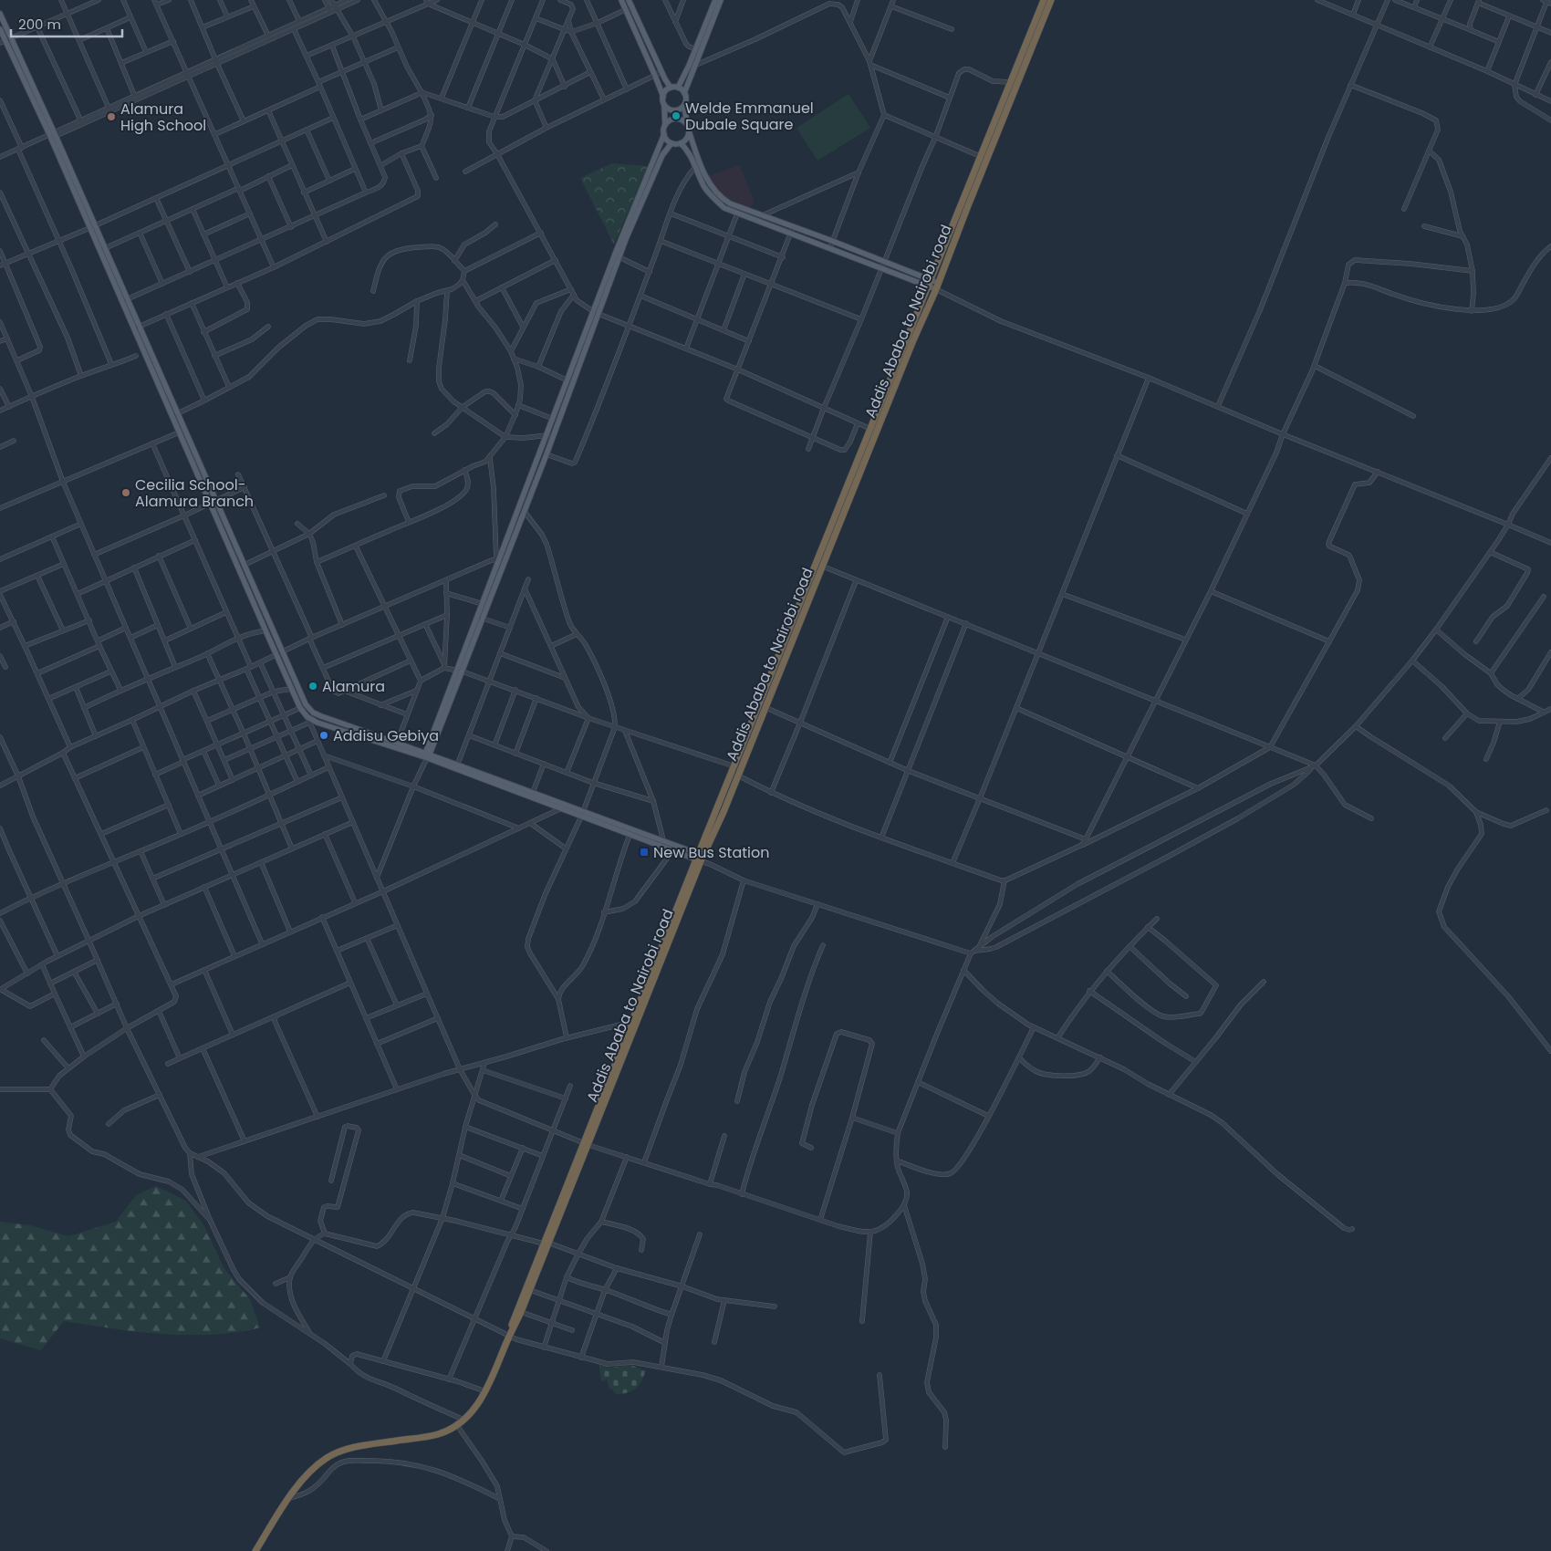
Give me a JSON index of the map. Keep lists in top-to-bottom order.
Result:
{
  "streets": {
    "highway": ["Addis Ababa to Nairobi road"]
  },
  "places": {
    "other": [
      "Welde Emmanuel Dubale Square",
      "Alamura High School",
      "Cecilia School- Alamura Branch",
      "Alamura",
      "Addisu Gebiya"
    ],
    "transit": ["New Bus Station"]
  },
  "scale_bar": "200 m"
}
